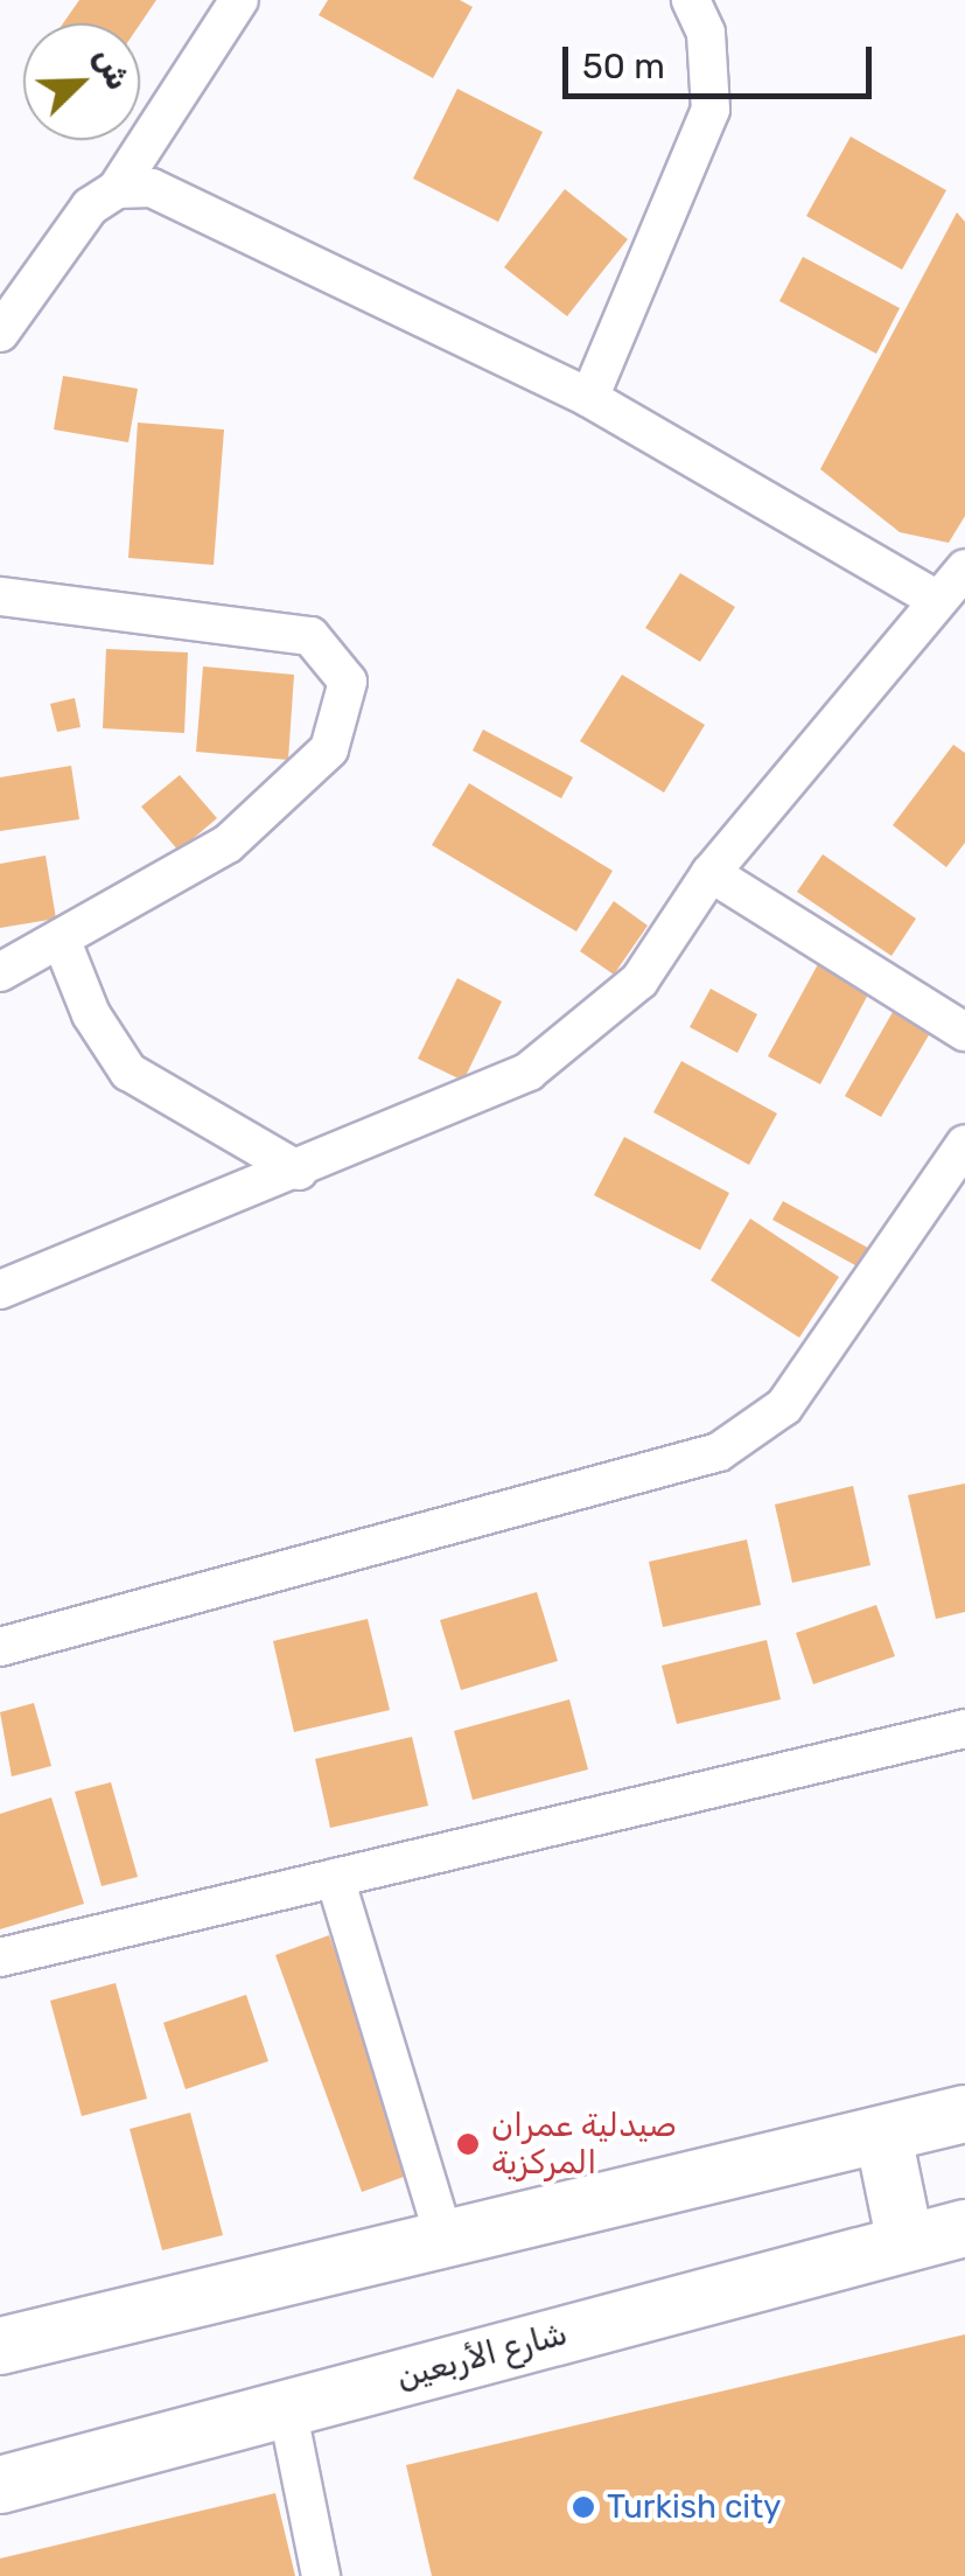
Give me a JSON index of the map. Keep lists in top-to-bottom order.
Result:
{
  "streets": {
    "main road": ["شارع الأربعين"]
  },
  "places": ["صيدلية عمران المركزية", "Turkish city"],
  "scale_bar": "50 m",
  "north": "top right"
}
